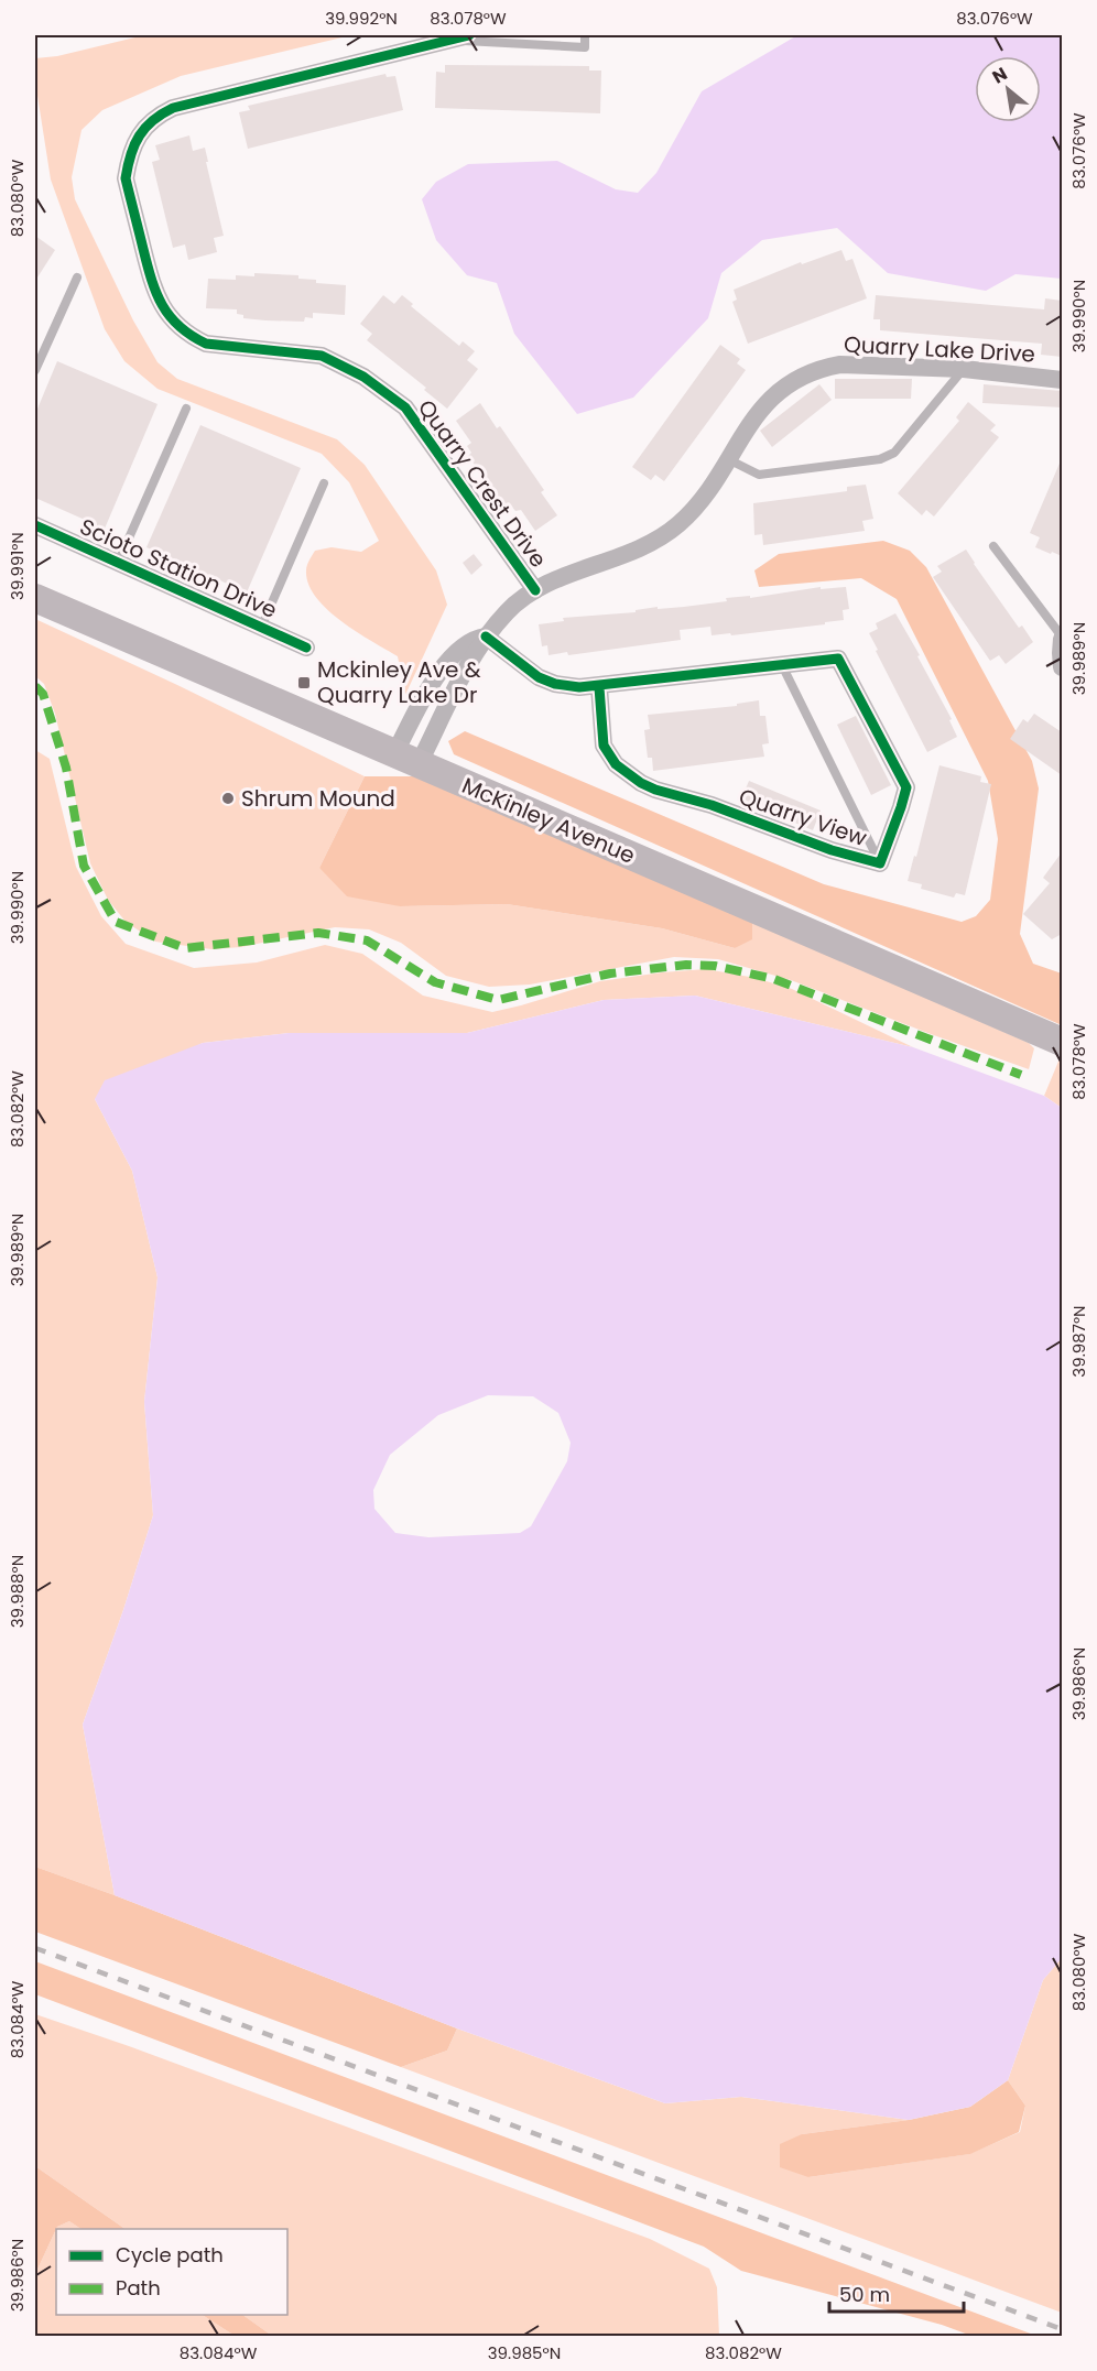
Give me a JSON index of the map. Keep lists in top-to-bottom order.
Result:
{
  "streets": {
    "main road": ["McKinley Avenue"],
    "street": [
      "Quarry Lake Drive",
      "Quarry Crest Drive",
      "Scioto Station Drive",
      "Quarry View"
    ]
  },
  "crossings": [
    ["Quarry Lake Drive", "Quarry Crest Drive"],
    ["Quarry Lake Drive", "Quarry View"],
    ["Quarry Lake Drive", "McKinley Avenue"]
  ],
  "places": {
    "transit": ["Mckinley Ave & Quarry Lake Dr"],
    "other": ["Shrum Mound"]
  },
  "legend": ["Cycle path", "Path"],
  "scale_bar": "50 m",
  "north": "top left",
  "coordinates": [
    "39.992°N",
    "83.078°W",
    "83.076°W",
    "83.080°W",
    "39.990°N",
    "39.991°N",
    "39.989°N",
    "83.082°W",
    "39.987°N",
    "39.988°N",
    "39.986°N",
    "83.084°W",
    "39.985°N"
  ]
}
